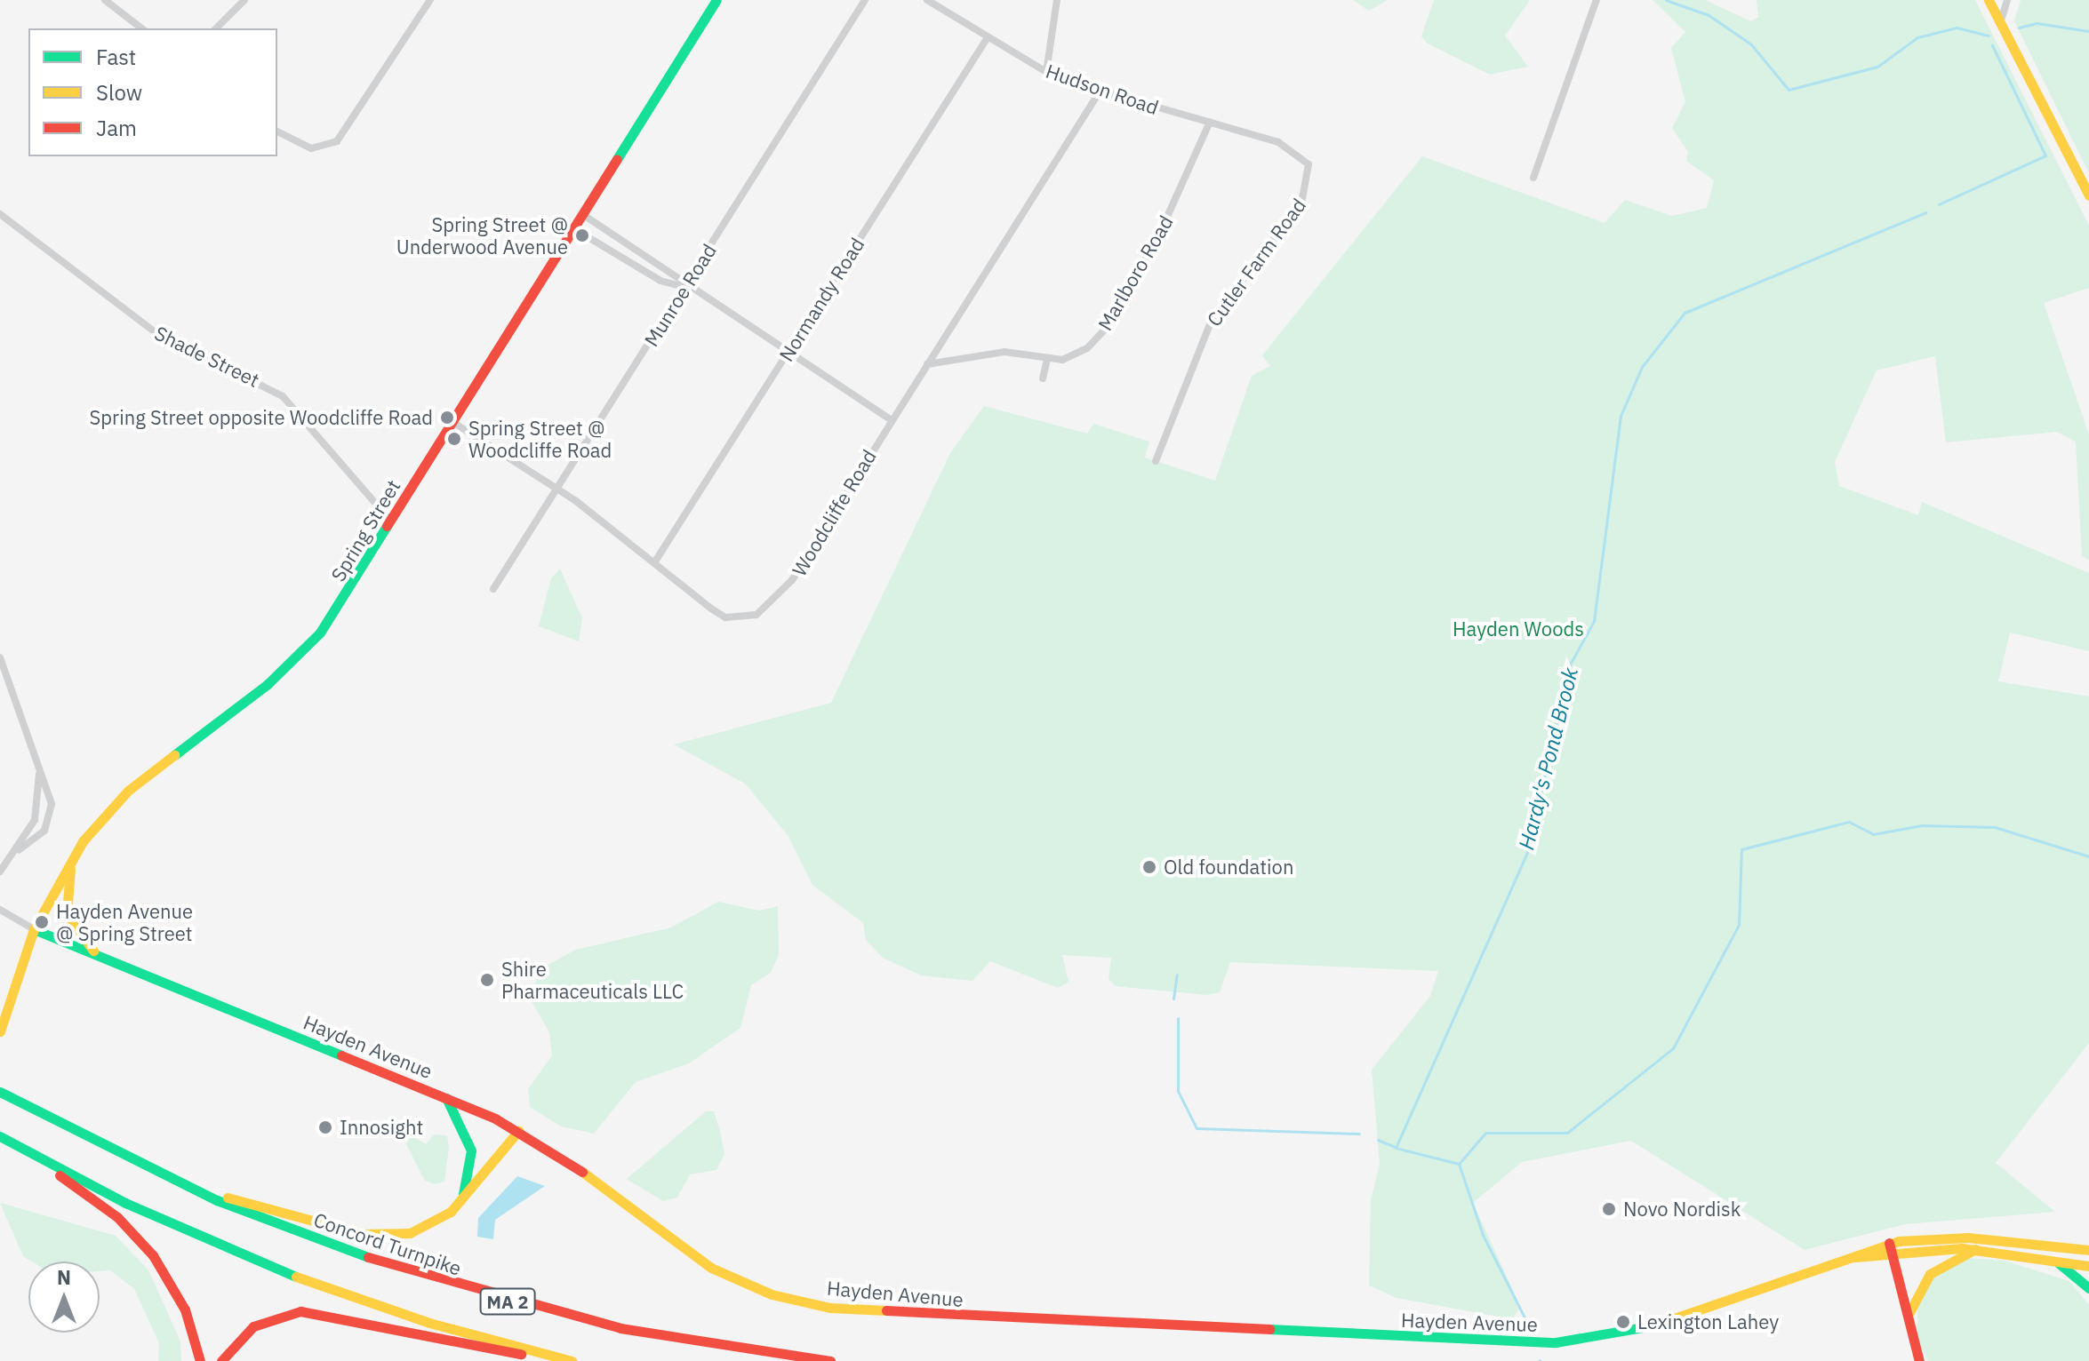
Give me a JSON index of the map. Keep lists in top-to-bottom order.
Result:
{
  "streets": {
    "main road": [
      "Spring Street",
      "Hayden Avenue",
      "Concord Turnpike",
      "MA 2"
    ],
    "street": [
      "Hudson Road",
      "Cutler Farm Road",
      "Marlboro Road",
      "Munroe Road",
      "Normandy Road",
      "Shade Street",
      "Woodcliffe Road"
    ]
  },
  "crossings": [
    ["Hudson Road", "Cutler Farm Road"],
    ["Hudson Road", "Marlboro Road"],
    ["Hudson Road", "Normandy Road"],
    ["Hudson Road", "Woodcliffe Road"],
    ["Marlboro Road", "Woodcliffe Road"],
    ["Munroe Road", "Woodcliffe Road"],
    ["Normandy Road", "Woodcliffe Road"],
    ["Shade Street", "Spring Street"],
    ["Woodcliffe Road", "Spring Street"],
    ["Spring Street", "Hayden Avenue"]
  ],
  "water": ["Hardy's Pond Brook"],
  "parks": ["Hayden Woods"],
  "places": [
    "Spring Street @ Underwood Avenue",
    "Spring Street opposite Woodcliffe Road",
    "Spring Street @ Woodcliffe Road",
    "Old foundation",
    "Hayden Avenue @ Spring Street",
    "Shire Pharmaceuticals LLC",
    "Innosight",
    "Novo Nordisk",
    "Lexington Lahey"
  ],
  "legend": ["Fast", "Slow", "Jam"],
  "north": "top"
}
